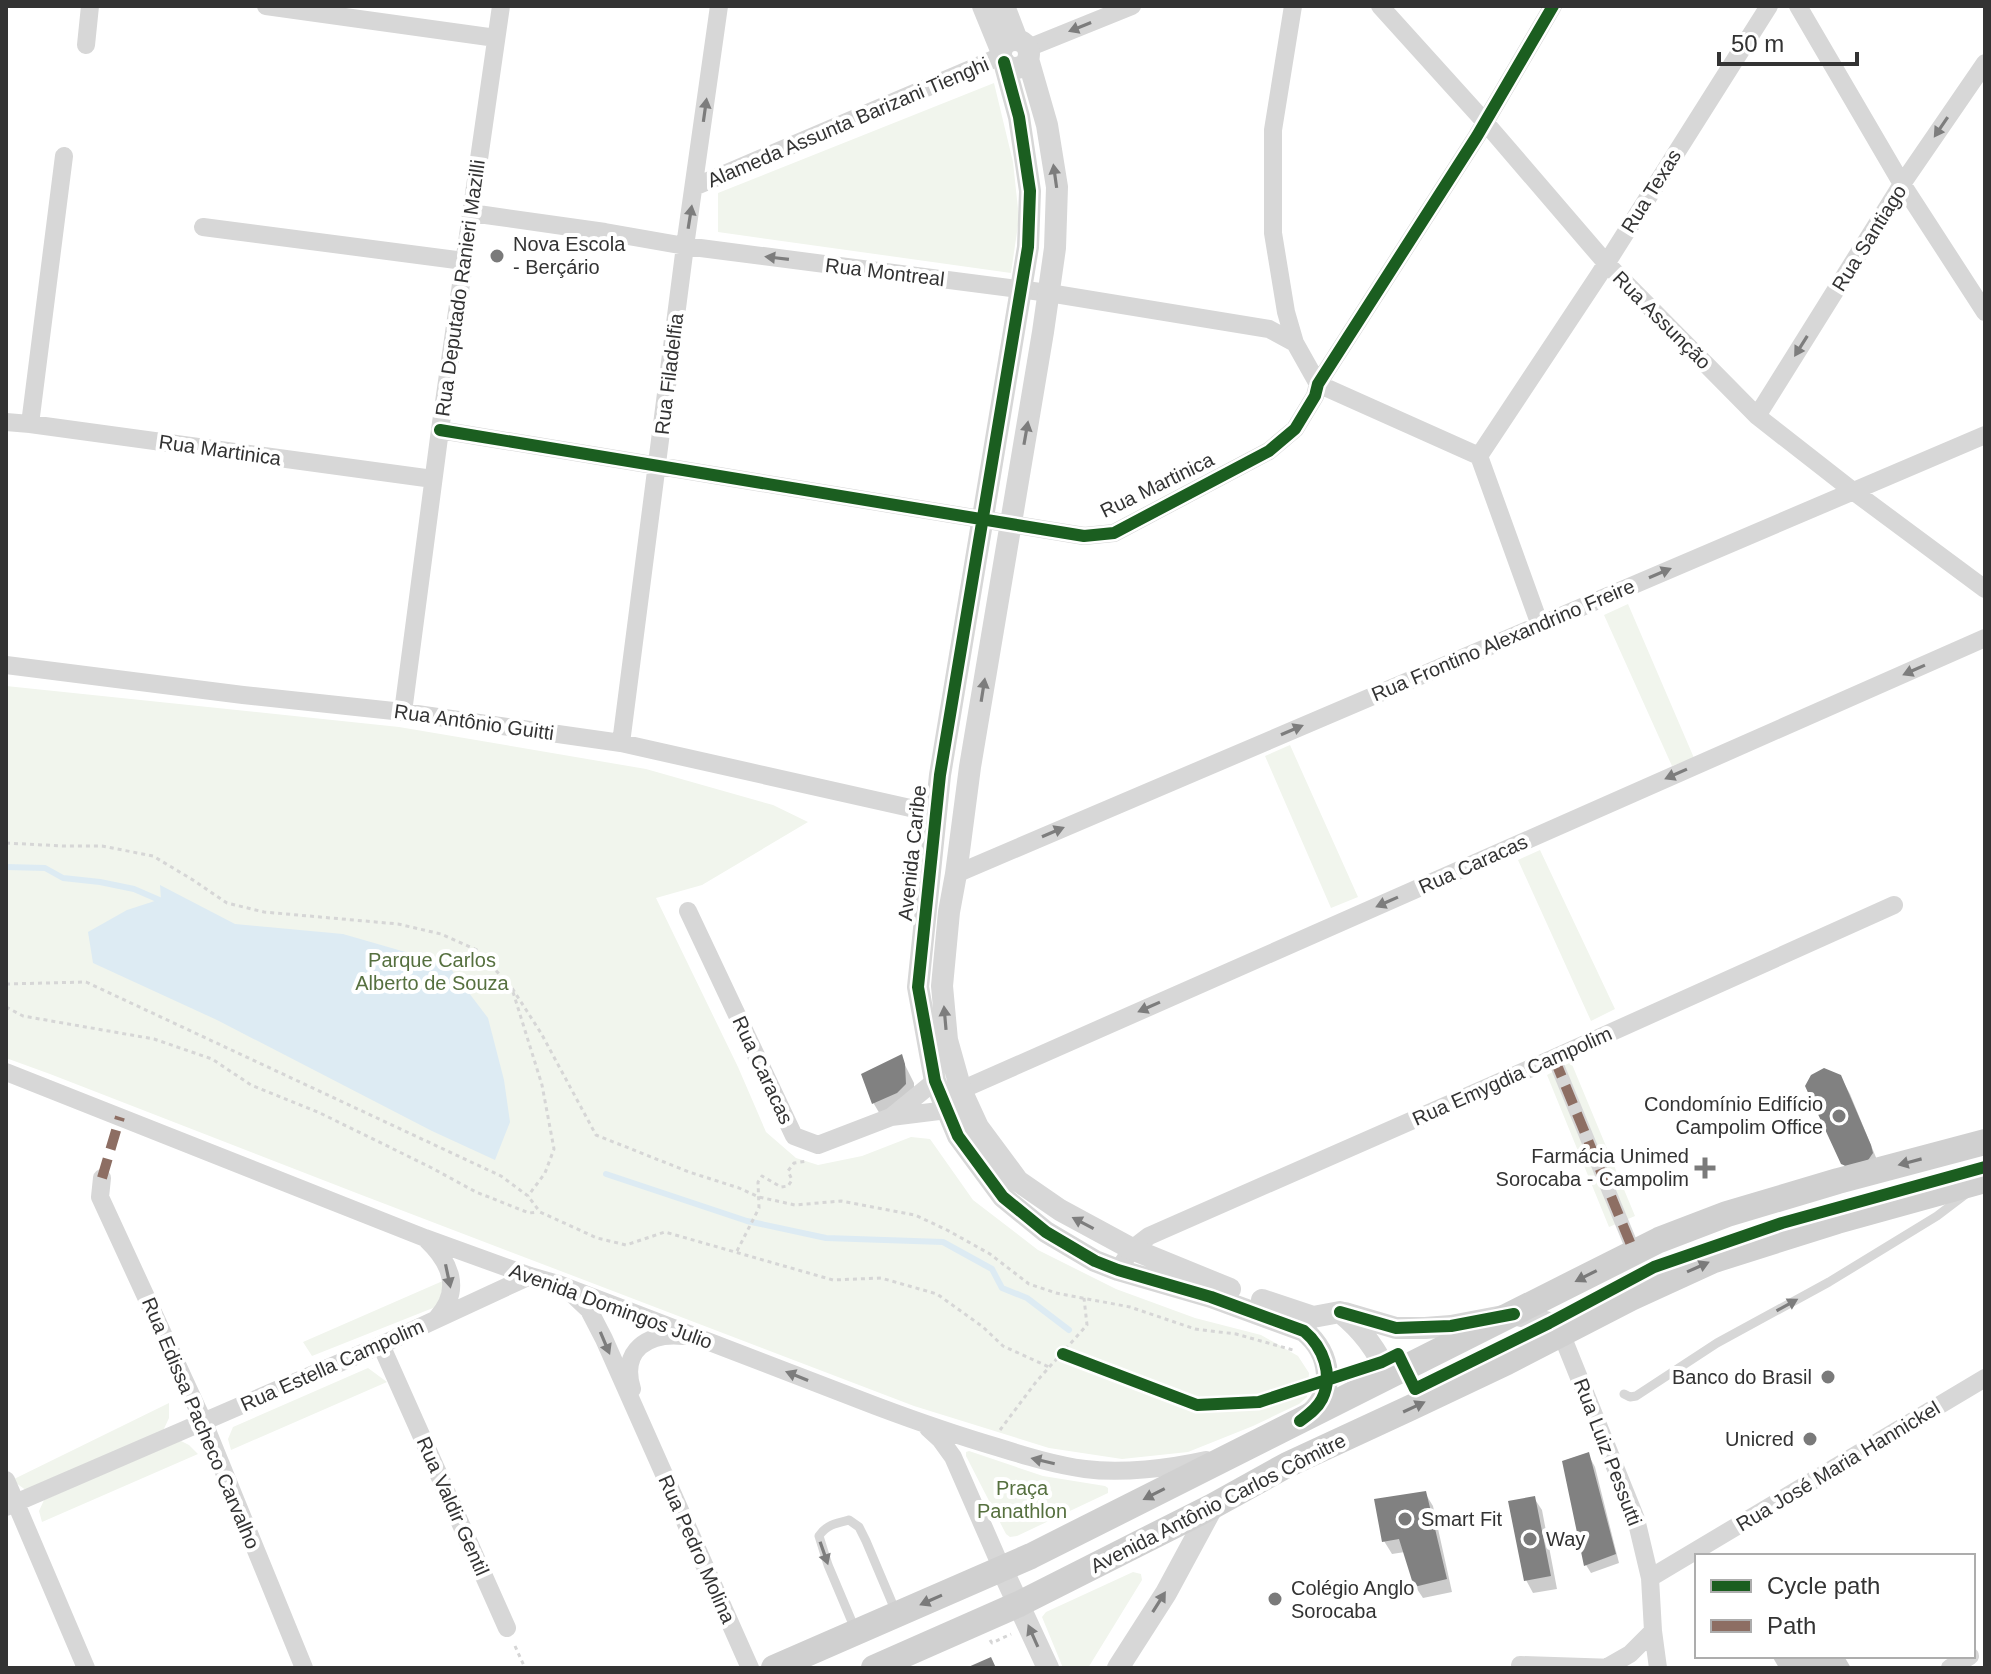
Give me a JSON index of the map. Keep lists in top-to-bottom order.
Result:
{
  "streets": {
    "main road": ["Avenida Antônio Carlos Cômitre"],
    "street": [
      "Alameda Assunta Barizani Tienghi",
      "Rua Texas",
      "Rua Santiago",
      "Rua Montreal",
      "Rua Deputado Ranieri Mazilli",
      "Rua Assunção",
      "Rua Filadelfia",
      "Rua Martinica",
      "Rua Frontino Alexandrino Freire",
      "Rua Antônio Guitti",
      "Avenida Caribe",
      "Rua Caracas",
      "Rua Emygdia Campolim",
      "Avenida Domingos Julio",
      "Rua Estella Campolim",
      "Rua Edissa Pacheco Carvalho",
      "Rua Luiz Pessutti",
      "Rua José Maria Hannickel",
      "Rua Valdir Gentil",
      "Rua Pedro Molina"
    ]
  },
  "crossings": [
    ["Alameda Assunta Barizani Tienghi", "Rua Filadelfia"],
    ["Alameda Assunta Barizani Tienghi", "Avenida Caribe"],
    ["Rua Texas", "Rua Assunção"],
    ["Rua Santiago", "Rua Assunção"],
    ["Rua Montreal", "Rua Deputado Ranieri Mazilli"],
    ["Rua Montreal", "Rua Filadelfia"],
    ["Rua Montreal", "Avenida Caribe"],
    ["Rua Deputado Ranieri Mazilli", "Rua Martinica"],
    ["Rua Deputado Ranieri Mazilli", "Rua Antônio Guitti"],
    ["Rua Assunção", "Rua Martinica"],
    ["Rua Assunção", "Rua Frontino Alexandrino Freire"],
    ["Rua Filadelfia", "Rua Martinica"],
    ["Rua Filadelfia", "Rua Antônio Guitti"],
    ["Rua Martinica", "Avenida Caribe"],
    ["Rua Frontino Alexandrino Freire", "Avenida Caribe"],
    ["Rua Antônio Guitti", "Avenida Caribe"],
    ["Avenida Caribe", "Rua Caracas"],
    ["Avenida Caribe", "Rua Emygdia Campolim"],
    ["Avenida Caribe", "Avenida Antônio Carlos Cômitre"],
    ["Avenida Domingos Julio", "Rua Estella Campolim"],
    ["Avenida Domingos Julio", "Avenida Antônio Carlos Cômitre"],
    ["Avenida Domingos Julio", "Rua Pedro Molina"],
    ["Rua Estella Campolim", "Rua Edissa Pacheco Carvalho"],
    ["Rua Estella Campolim", "Rua Valdir Gentil"],
    ["Rua Luiz Pessutti", "Rua José Maria Hannickel"],
    ["Rua Luiz Pessutti", "Avenida Antônio Carlos Cômitre"]
  ],
  "one_way": [
    "Rua Santiago",
    "Rua Montreal",
    "Rua Frontino Alexandrino Freire",
    "Rua Caracas",
    "Avenida Domingos Julio"
  ],
  "parks": ["Parque Carlos Alberto de Souza", "Praça Panathlon"],
  "places": {
    "other": [
      "Nova Escola - Berçário",
      "Condomínio Edifício Campolim Office",
      "Banco do Brasil",
      "Unicred",
      "Smart Fit",
      "Way",
      "Colégio Anglo Sorocaba"
    ],
    "health": ["Farmácia Unimed Sorocaba - Campolim"]
  },
  "legend": ["Cycle path", "Path"],
  "scale_bar": "50 m"
}
